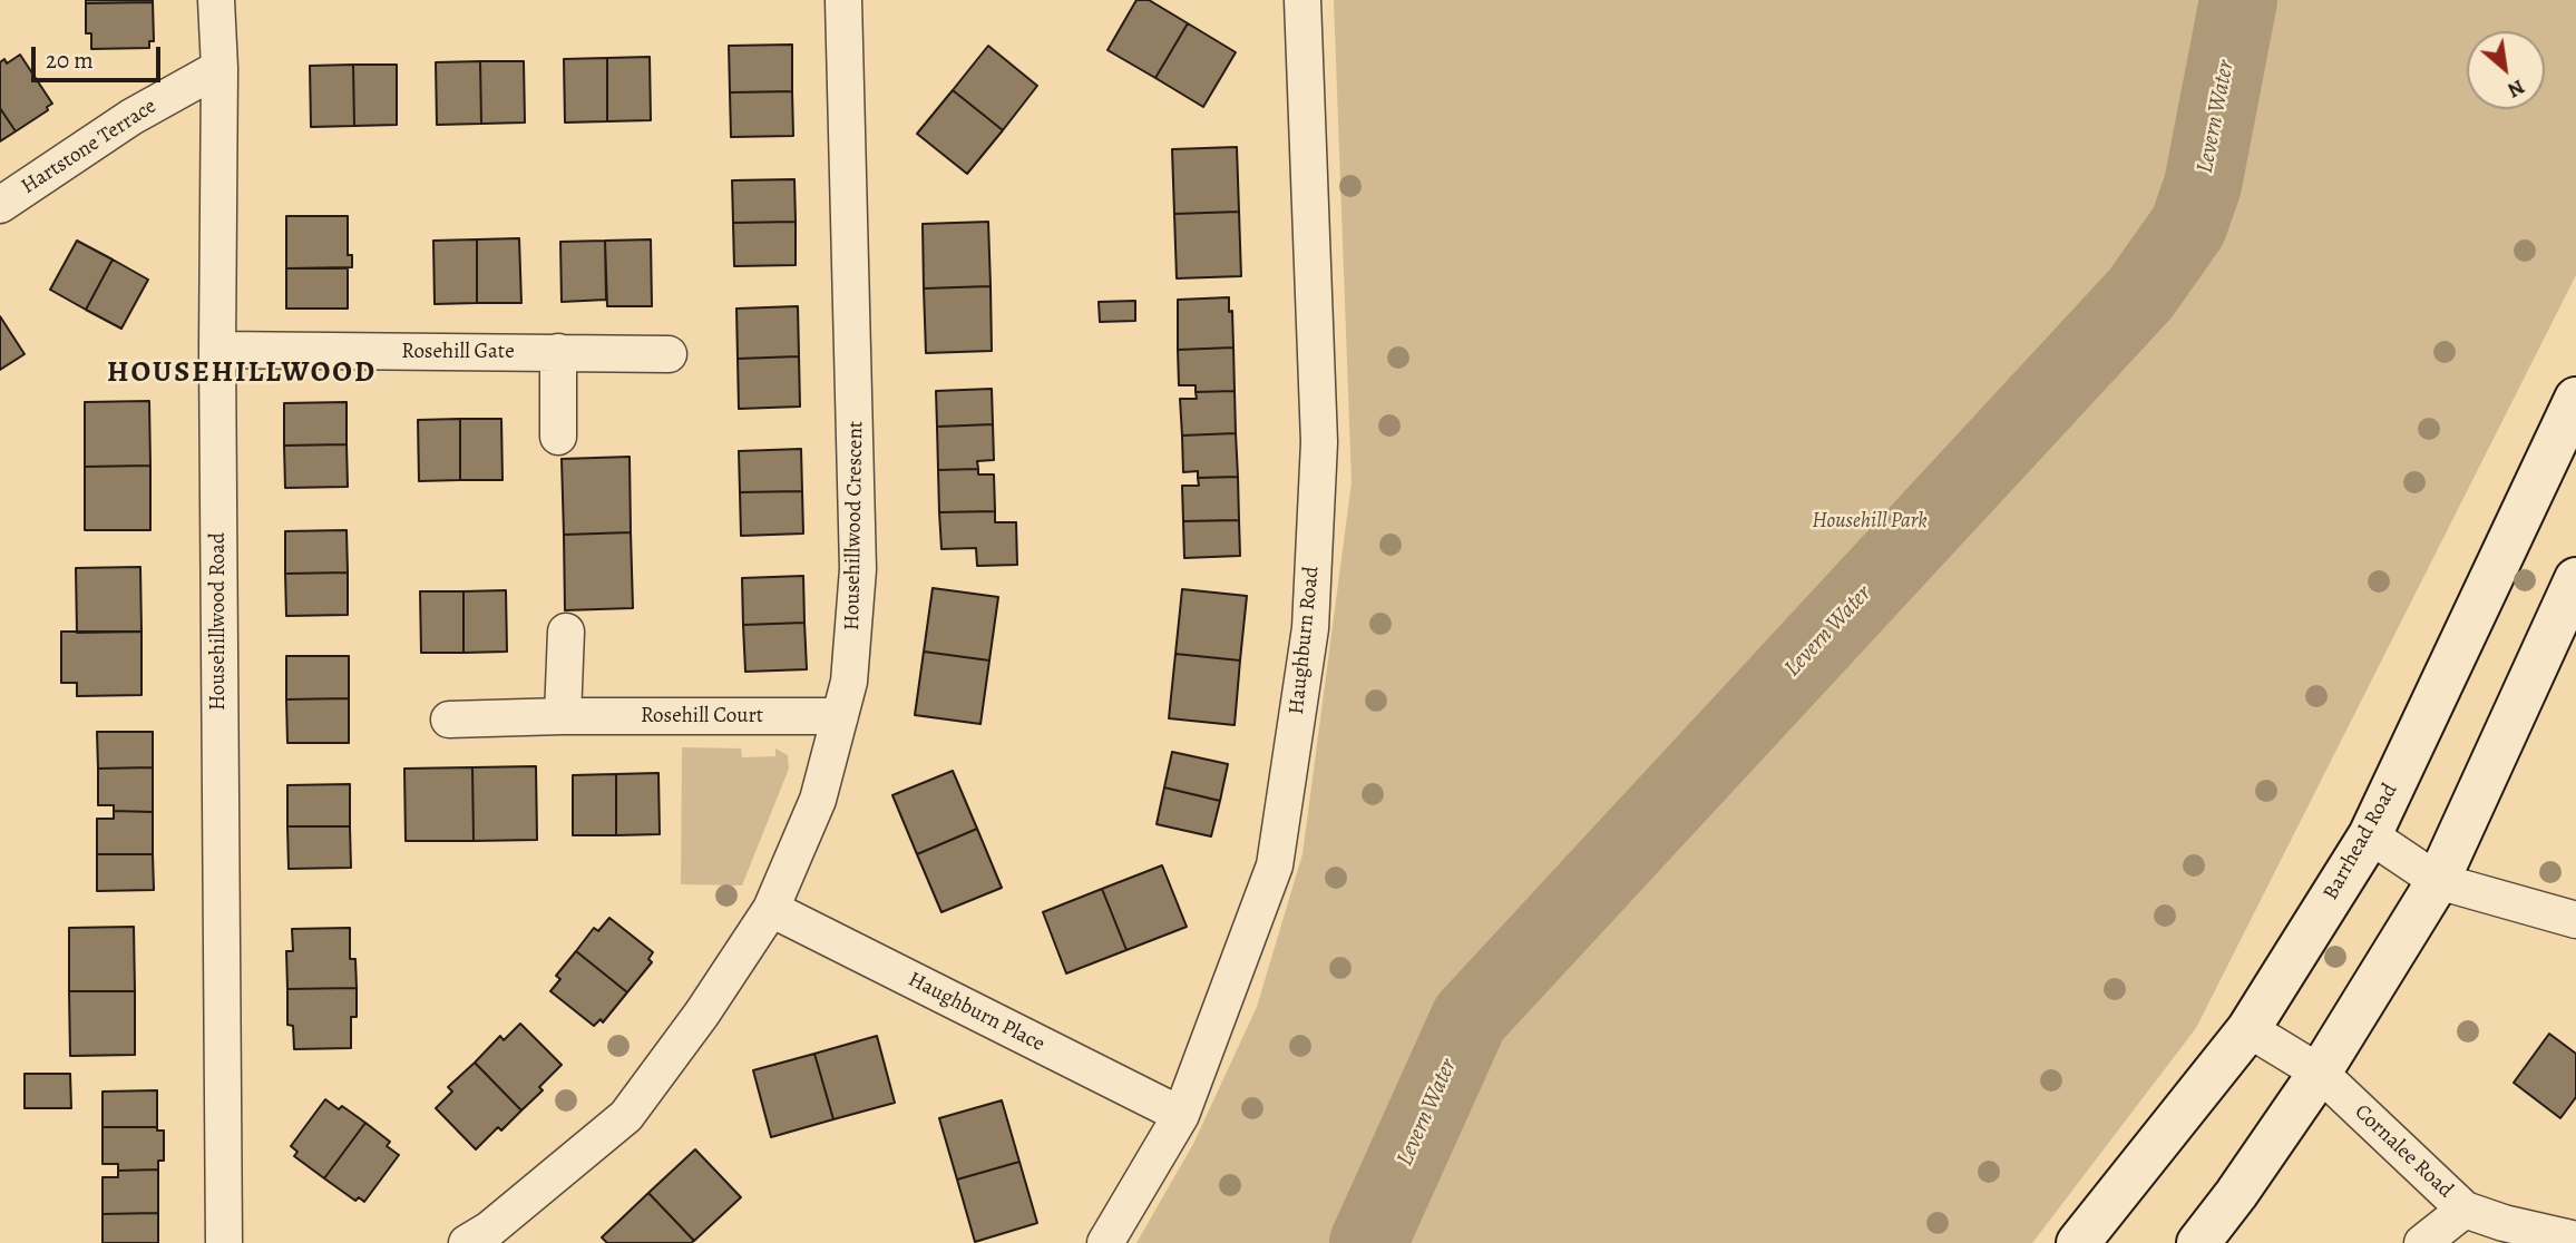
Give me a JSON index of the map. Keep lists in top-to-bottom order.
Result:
{
  "streets": {
    "main road": ["Barrhead Road"],
    "street": [
      "Hartstone Terrace",
      "Rosehill Gate",
      "Househillwood Crescent",
      "Househillwood Road",
      "Haughburn Road",
      "Rosehill Court",
      "Haughburn Place",
      "Cornalee Road"
    ]
  },
  "crossings": [
    ["Hartstone Terrace", "Househillwood Road"],
    ["Rosehill Gate", "Househillwood Road"],
    ["Househillwood Crescent", "Rosehill Court"],
    ["Househillwood Crescent", "Haughburn Place"],
    ["Haughburn Road", "Haughburn Place"],
    ["Barrhead Road", "Cornalee Road"]
  ],
  "districts": ["HOUSEHILLWOOD"],
  "water": ["Levern Water"],
  "parks": ["Househill Park"],
  "scale_bar": "20 m",
  "north": "bottom right"
}
